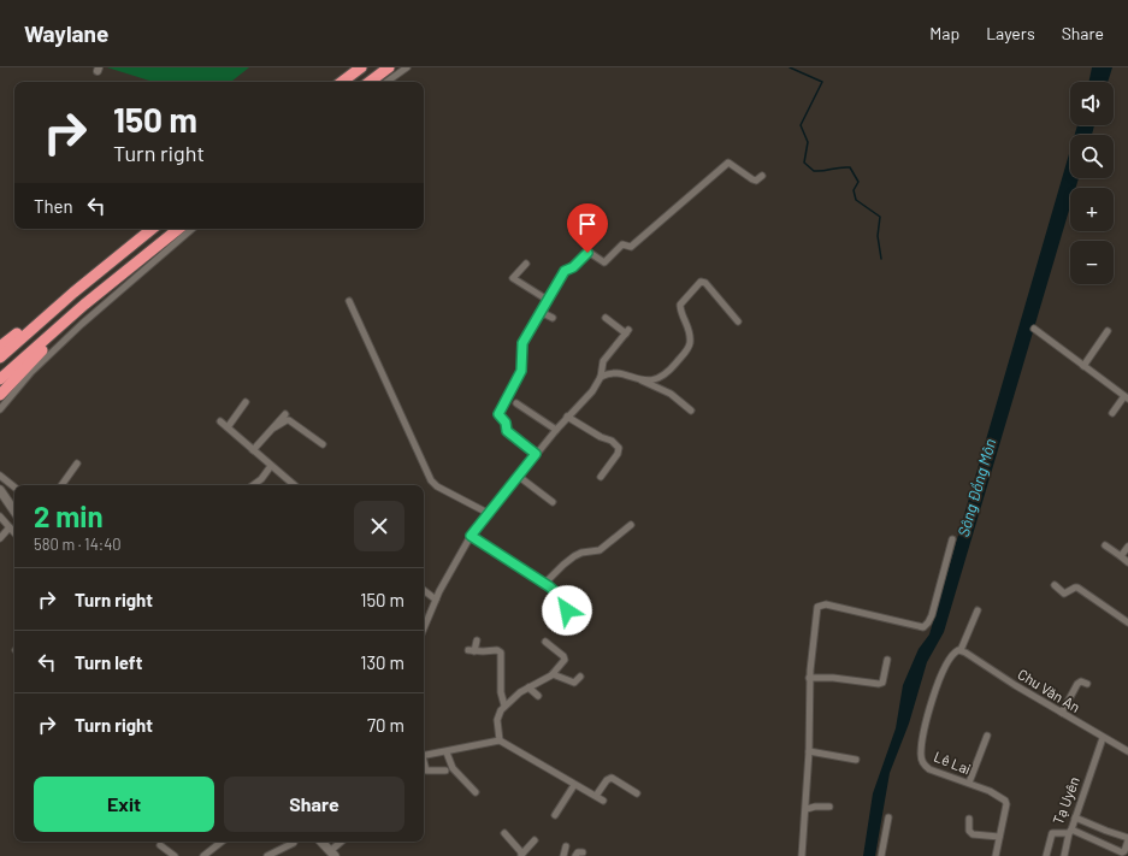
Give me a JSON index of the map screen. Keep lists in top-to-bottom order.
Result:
{
  "streets": {
    "street": ["Chu Văn An", "Lê Lai", "Tạ Uyên"]
  },
  "crossings": [
    ["Chu Văn An", "Lê Lai"],
    ["Chu Văn An", "Tạ Uyên"]
  ],
  "water": ["Sông Đồng Môn"],
  "page": {
    "header": "Waylane",
    "nav": ["Map", "Layers", "Share"],
    "map_buttons": ["+", "−"],
    "turn": ["150 m", "Turn right"],
    "then": "Then",
    "heading": ["2 min", "580 m · 14:40"],
    "list": [
      {
        "name": "Turn right",
        "value": "150 m"
      },
      {
        "name": "Turn left",
        "value": "130 m"
      },
      {
        "name": "Turn right",
        "value": "70 m"
      }
    ],
    "buttons": ["Exit", "Share"]
  }
}
